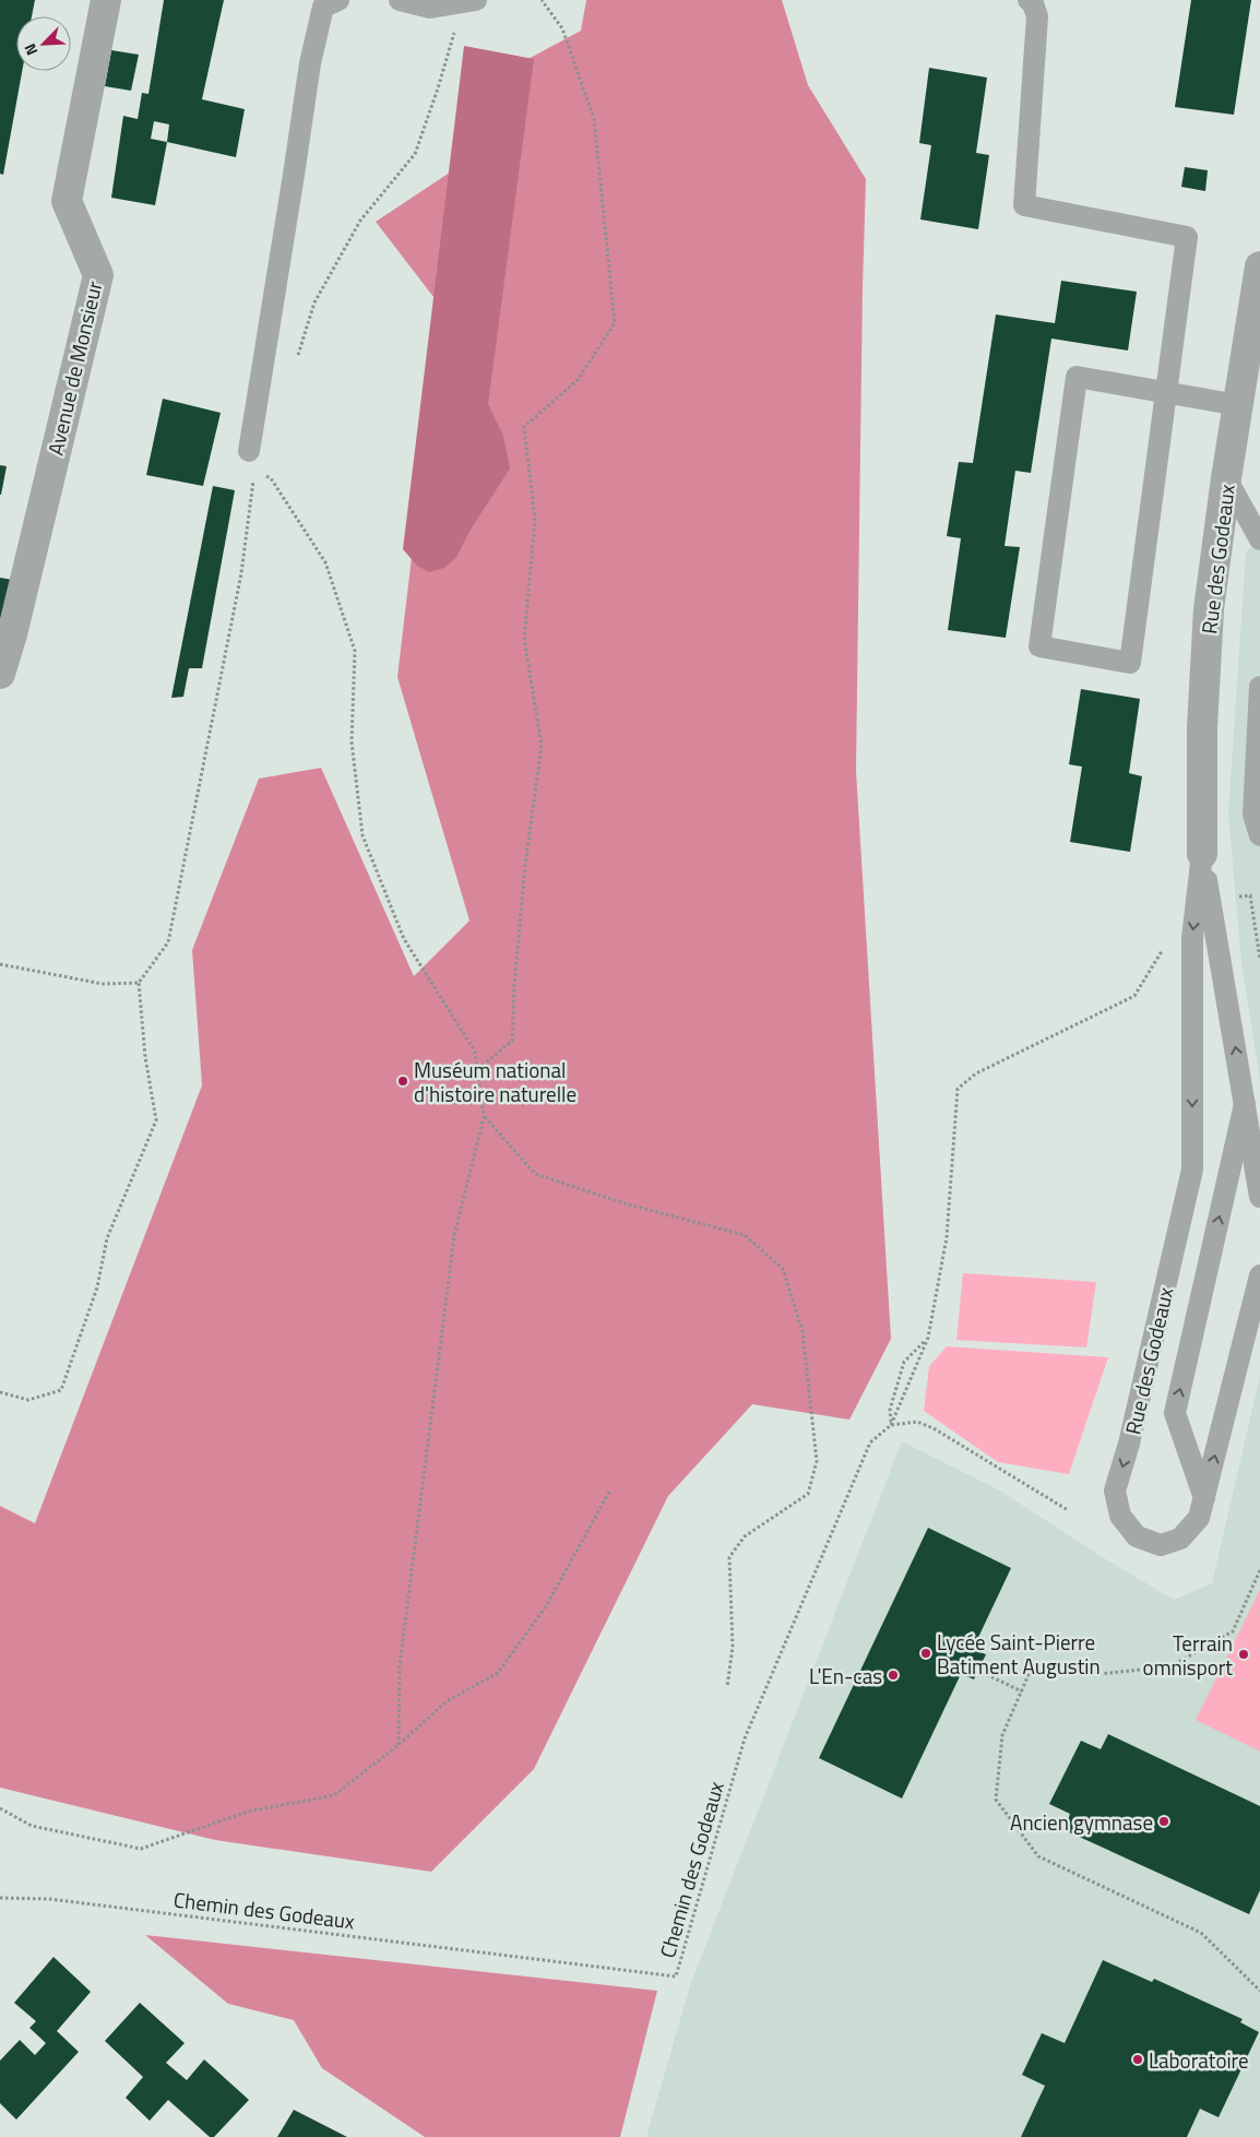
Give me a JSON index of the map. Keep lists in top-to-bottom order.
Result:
{
  "streets": {
    "street": ["Avenue de Monsieur", "Rue des Godeaux"],
    "path": ["Chemin des Godeaux"]
  },
  "places": [
    "Muséum national d'histoire naturelle",
    "Lycée Saint-Pierre Batiment Augustin",
    "Terrain omnisport",
    "L'En-cas",
    "Ancien gymnase",
    "Laboratoire"
  ],
  "north": "bottom left"
}
